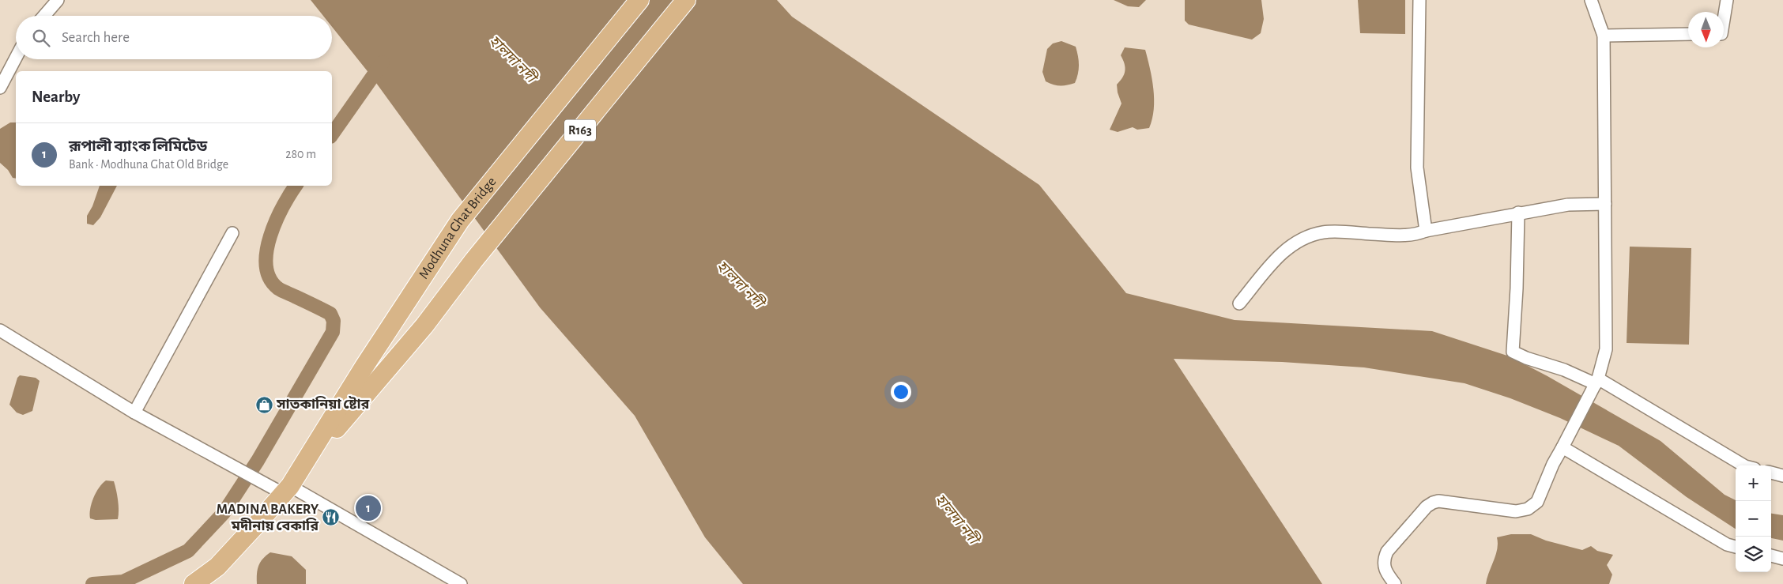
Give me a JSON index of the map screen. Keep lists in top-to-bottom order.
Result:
{
  "streets": {
    "main road": ["R163", "Modhuna Ghat Bridge"]
  },
  "crossings": [
    ["R163", "Modhuna Ghat Bridge"]
  ],
  "water": ["হালদা নদী"],
  "places": {
    "shop": ["সাতকানিয়া ষ্টোর"],
    "restaurant": ["MADINA BAKERY মদীনায় বেকারি"]
  },
  "north": "bottom",
  "page": {
    "search": "Search here",
    "heading": "Nearby",
    "list": [
      {
        "mark": "1",
        "name": "রূপালী ব্যাংক লিমিটেড",
        "note": "Bank · Modhuna Ghat Old Bridge",
        "value": "280 m"
      }
    ],
    "map_buttons": ["+", "−"],
    "pins": "1"
  }
}
